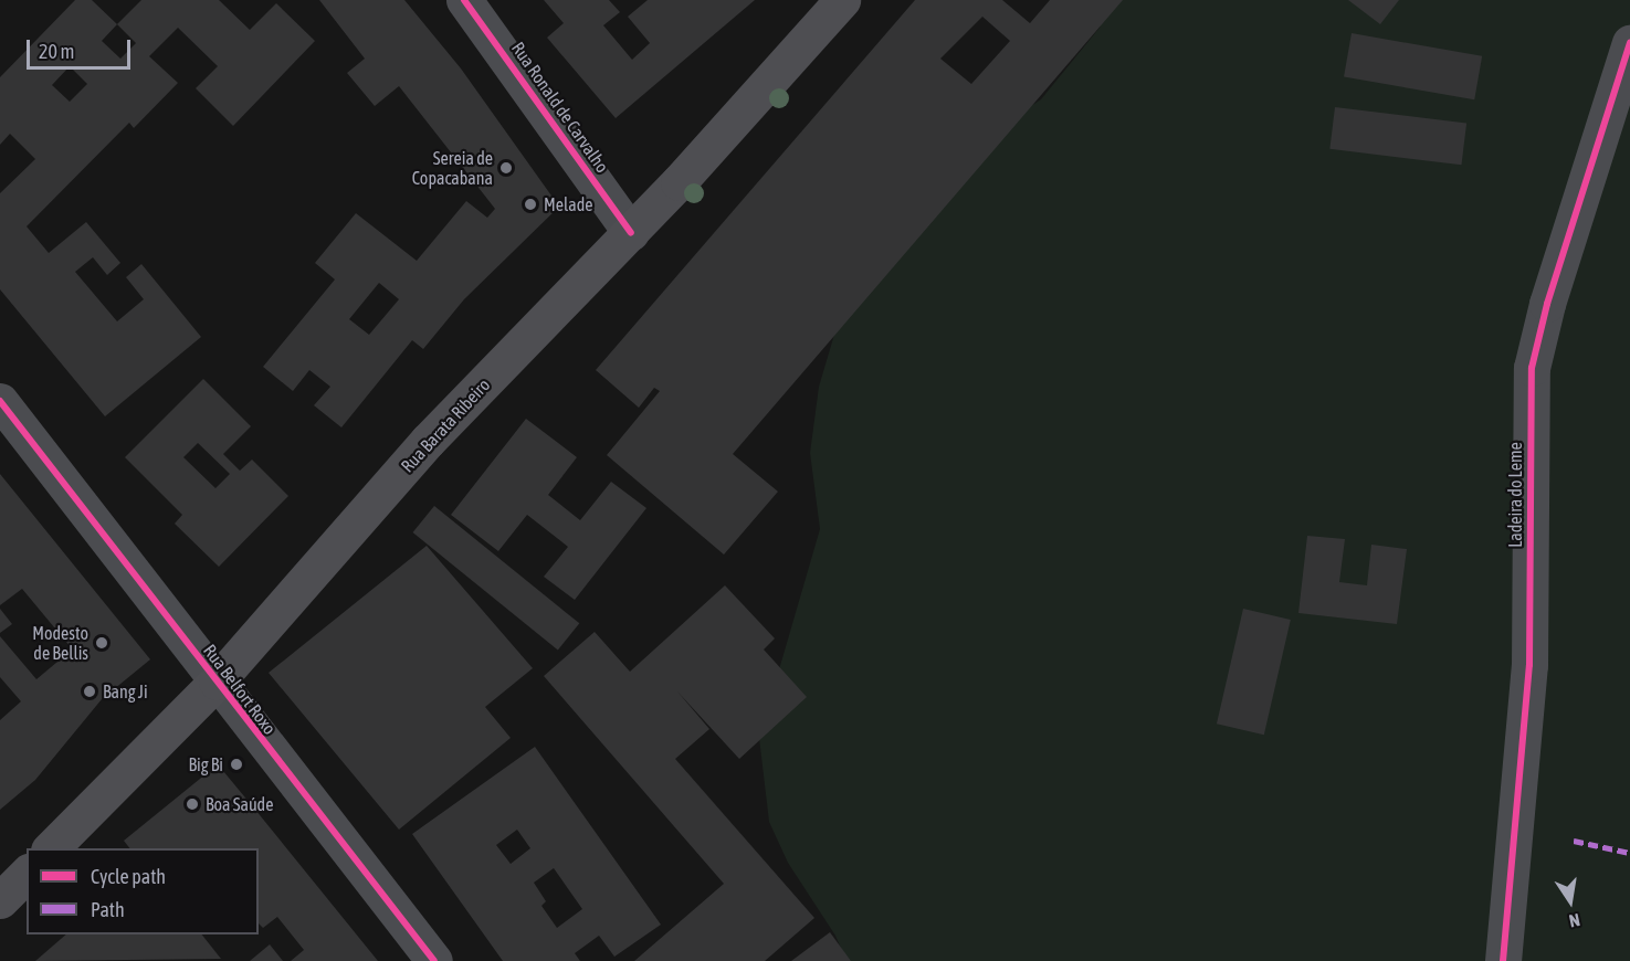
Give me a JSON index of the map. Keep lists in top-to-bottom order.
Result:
{
  "streets": {
    "main road": ["Rua Barata Ribeiro"],
    "street": ["Rua Ronald de Carvalho", "Ladeira do Leme", "Rua Belfort Roxo"]
  },
  "crossings": [
    ["Rua Ronald de Carvalho", "Rua Barata Ribeiro"],
    ["Rua Barata Ribeiro", "Rua Belfort Roxo"]
  ],
  "places": [
    "Sereia de Copacabana",
    "Melade",
    "Modesto de Bellis",
    "Bang Ji",
    "Big Bi",
    "Boa Saúde"
  ],
  "legend": ["Cycle path", "Path"],
  "scale_bar": "20 m",
  "north": "bottom"
}
